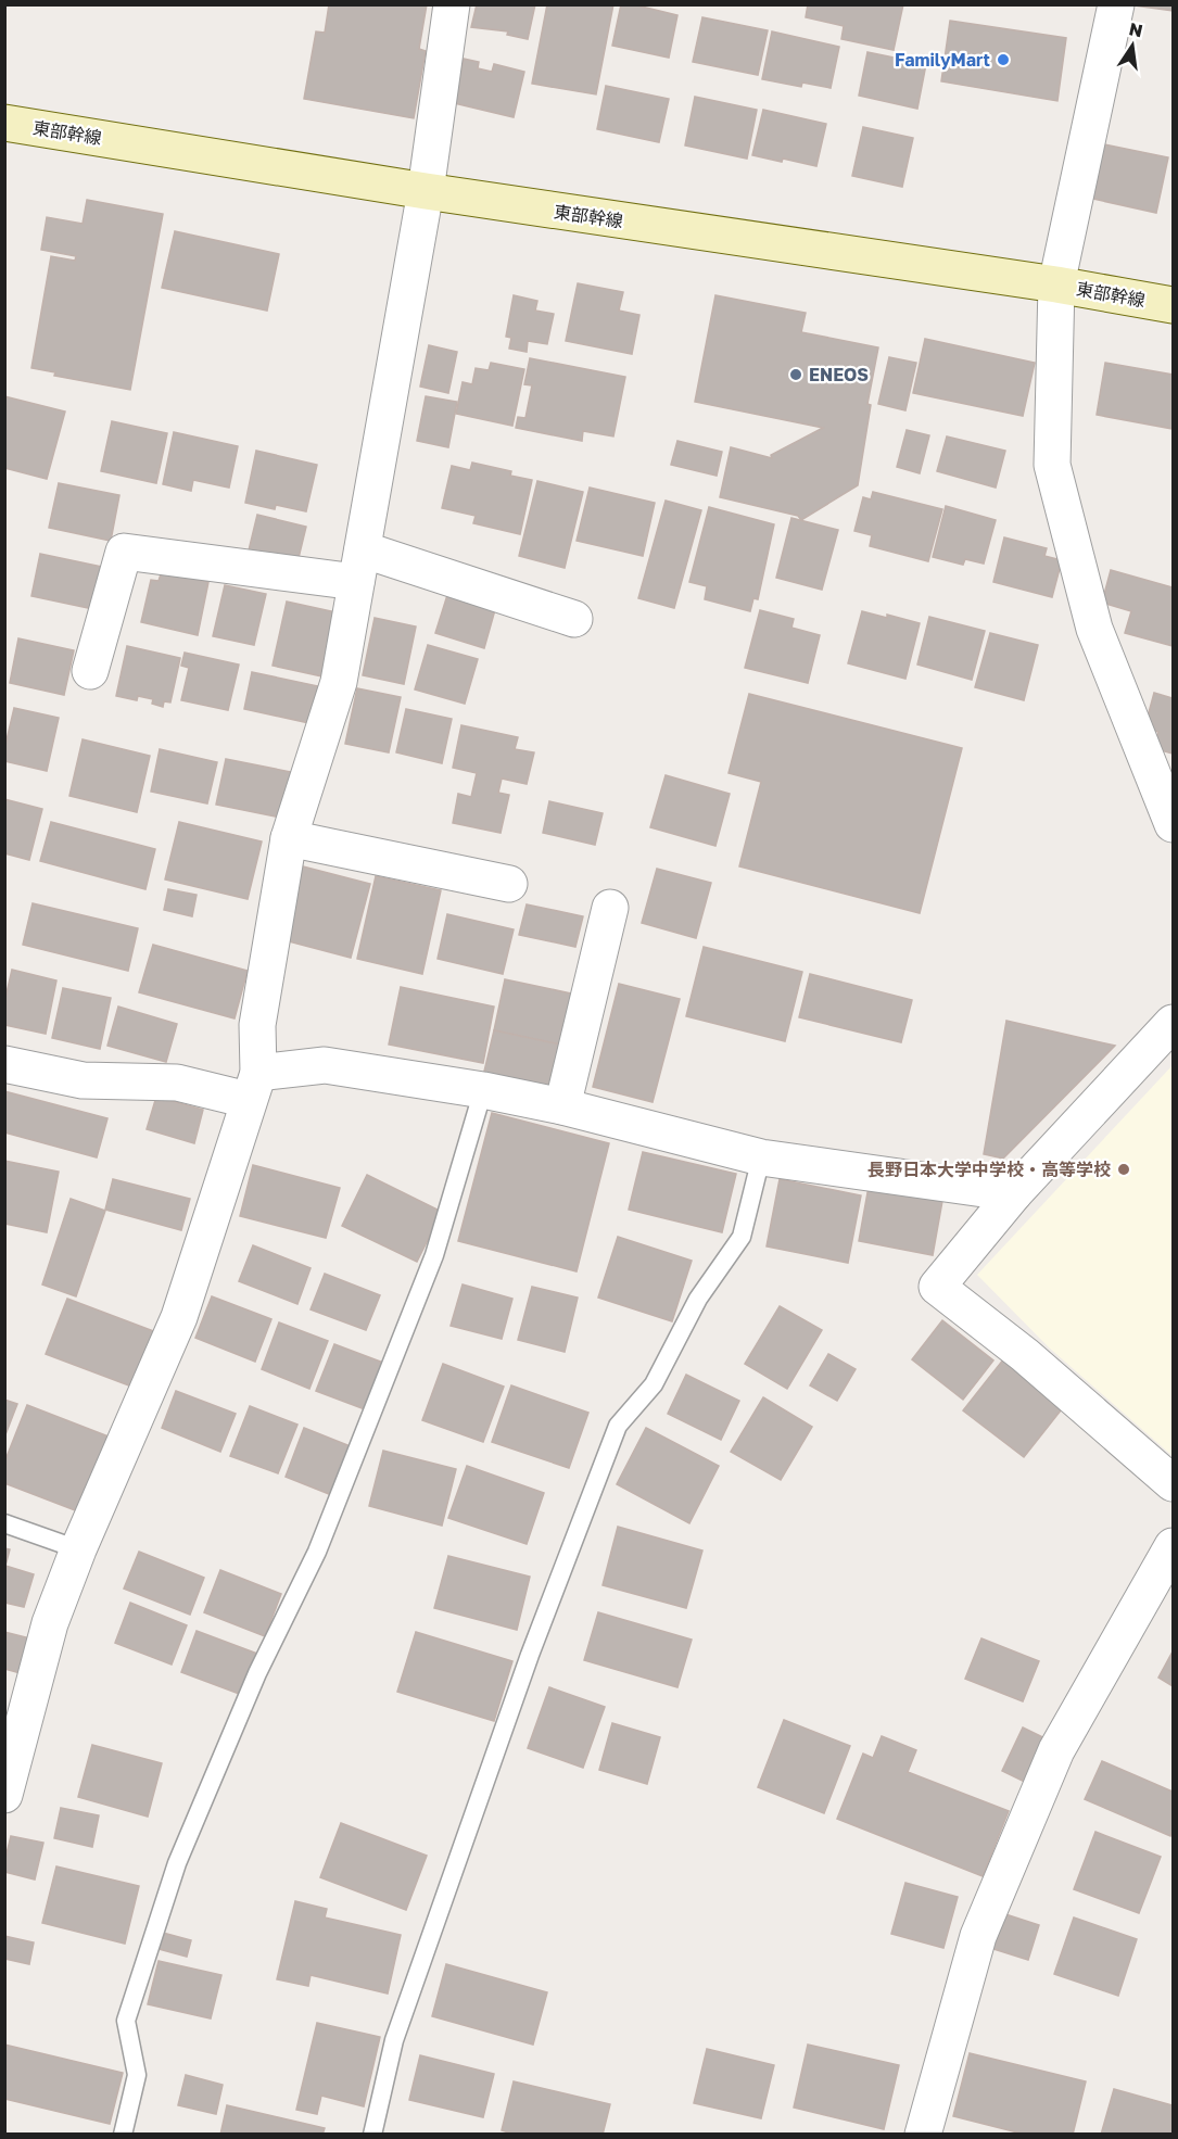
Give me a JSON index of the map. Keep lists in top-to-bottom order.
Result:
{
  "streets": {
    "street": ["東部幹線"]
  },
  "places": ["FamilyMart", "ENEOS", "長野日本大学中学校・高等学校"],
  "north": "top"
}
